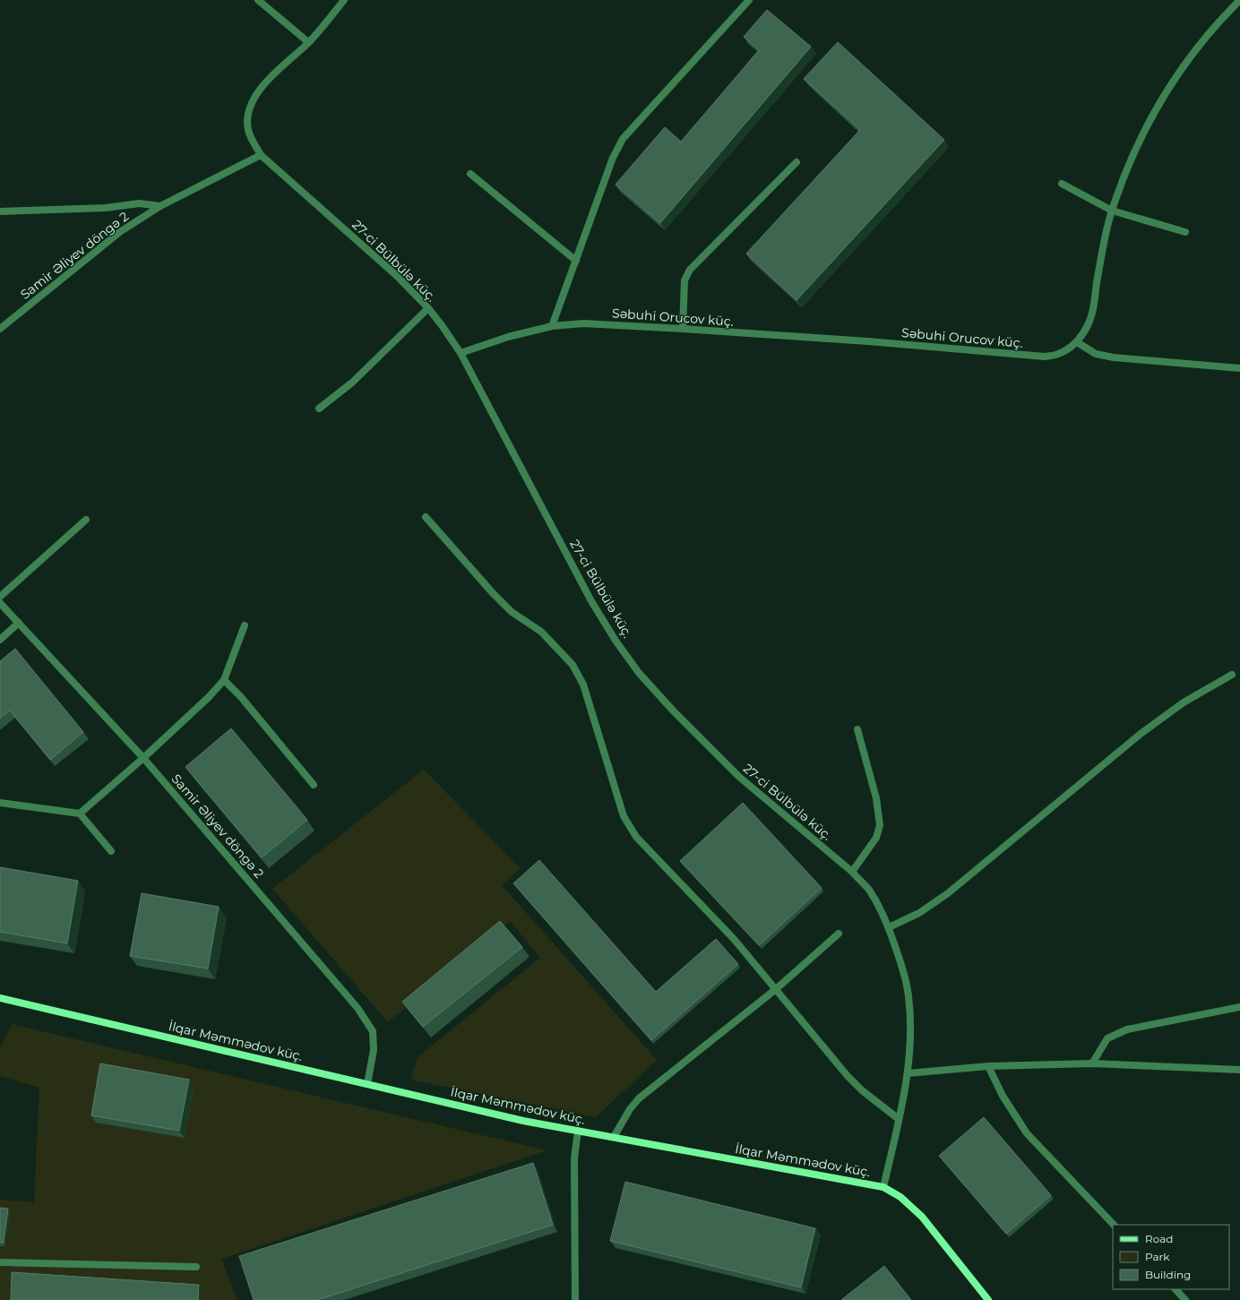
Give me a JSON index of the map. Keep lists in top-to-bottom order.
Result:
{
  "streets": {
    "street": [
      "Samir Əliyev döngə 2",
      "27-ci Bülbülə küç.",
      "Səbuhi Orucov küç.",
      "İlqar Məmmədov küç."
    ]
  },
  "crossings": [
    ["Samir Əliyev döngə 2", "27-ci Bülbülə küç."],
    ["Samir Əliyev döngə 2", "İlqar Məmmədov küç."],
    ["27-ci Bülbülə küç.", "Səbuhi Orucov küç."],
    ["27-ci Bülbülə küç.", "İlqar Məmmədov küç."]
  ],
  "legend": ["Road", "Park", "Building"]
}
